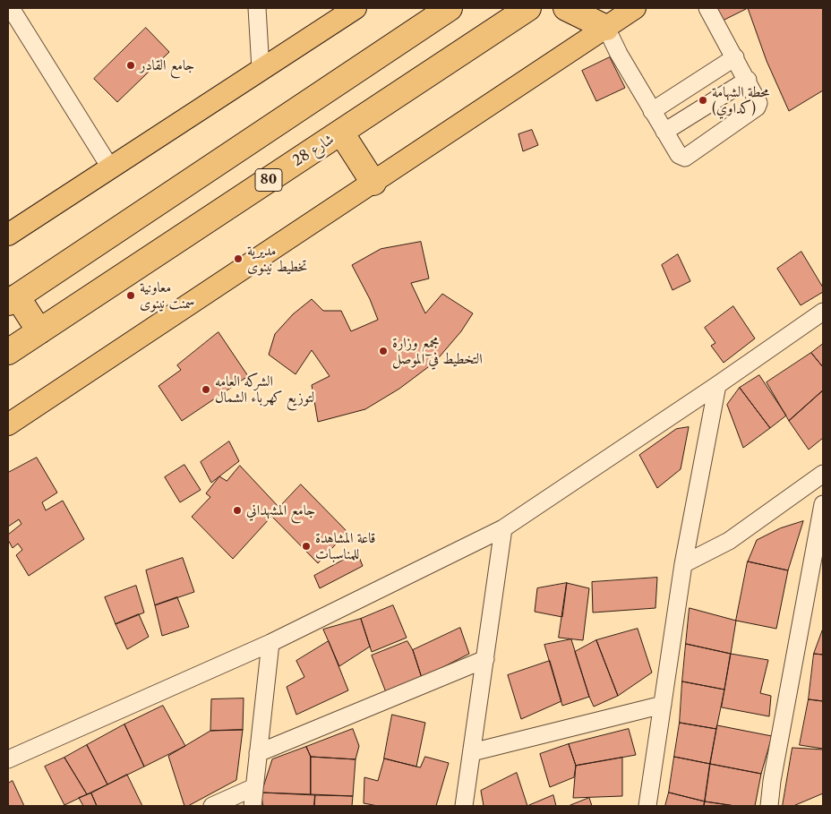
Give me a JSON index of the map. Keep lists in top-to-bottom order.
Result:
{
  "streets": {
    "highway": ["شارع 28", "80"]
  },
  "places": [
    "جامع القادر",
    "محطة الشهامة (كداوي)",
    "مديرية تخطيط نينوى",
    "معاونية سمنت نينوى",
    "مجمع وزارة التخطيط في الموصل",
    "الشركه العامه لتوزيع كهرباء الشمال",
    "جامع المشهداني",
    "قاعة المشاهدة للمناسبات"
  ]
}
